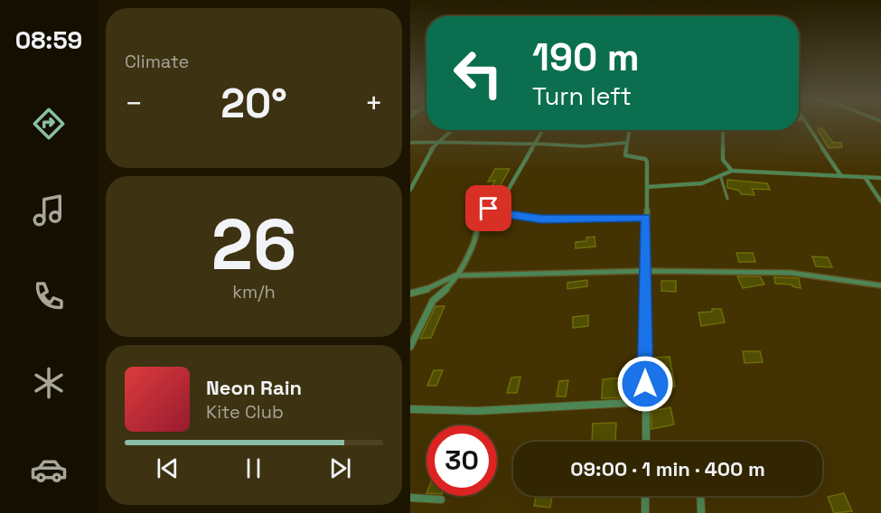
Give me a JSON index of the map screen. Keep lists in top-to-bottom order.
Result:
{
  "page": {
    "tabs": "08:59",
    "tile": [
      "Climate",
      ["26", "km/h"]
    ],
    "turn": ["190 m", "Turn left"],
    "heat": ["−", "20°", "+"],
    "song": ["Neon Rain", "Kite Club"],
    "limit": "30",
    "trip": "09:00 · 1 min · 400 m"
  }
}
